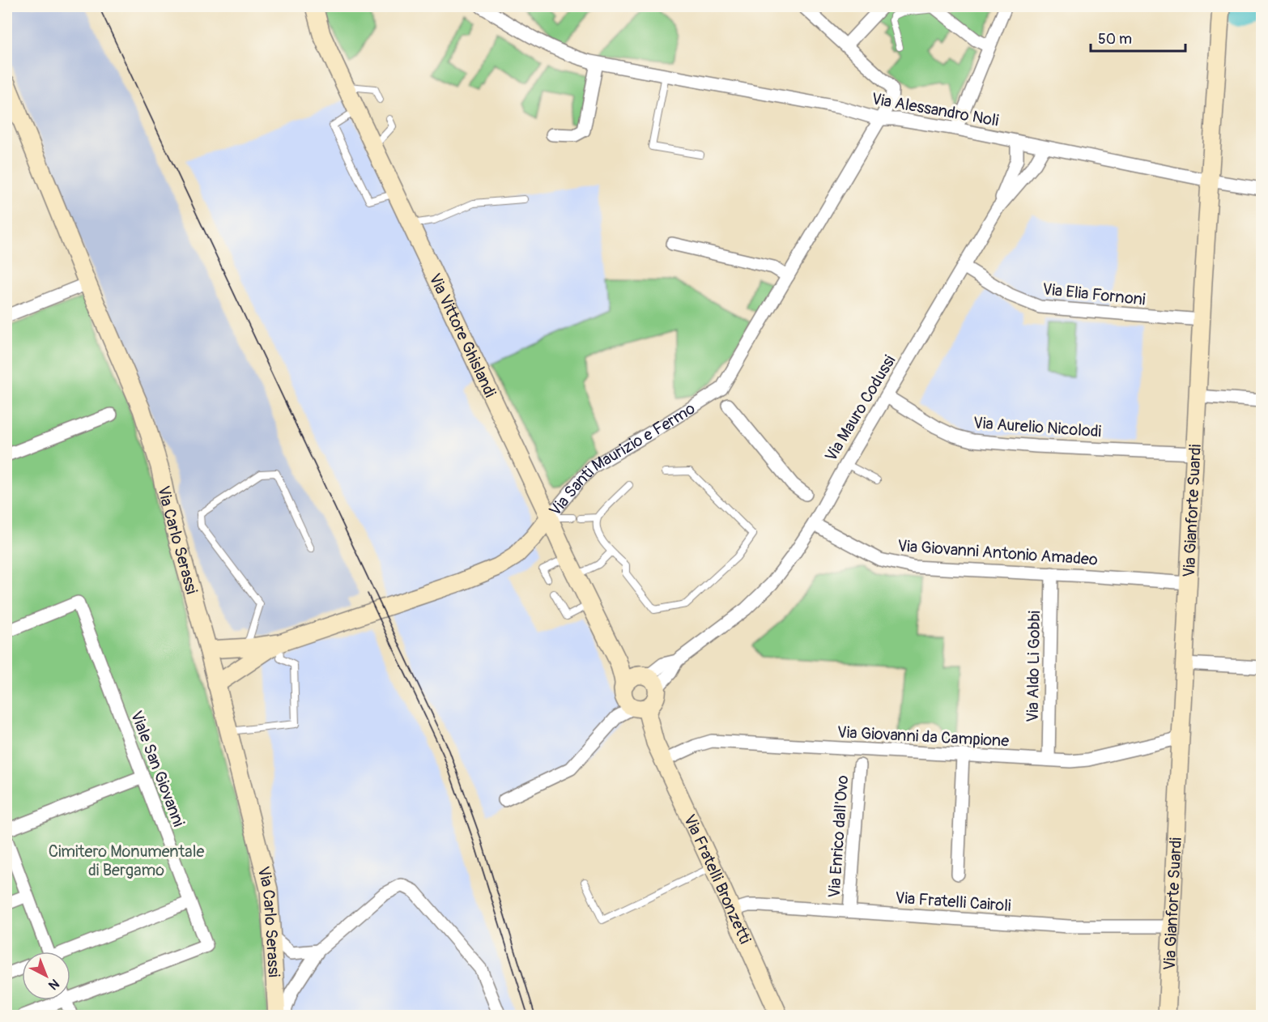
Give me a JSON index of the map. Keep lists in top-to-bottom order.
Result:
{
  "streets": {
    "street": [
      "Via Alessandro Noli",
      "Via Elia Fornoni",
      "Via Vittore Ghislandi",
      "Via Mauro Codussi",
      "Via Aurelio Nicolodi",
      "Via Santi Maurizio e Fermo",
      "Via Gianforte Suardi",
      "Via Carlo Serassi",
      "Via Giovanni Antonio Amadeo",
      "Via Aldo Li Gobbi",
      "Via Giovanni da Campione",
      "Viale San Giovanni",
      "Via Enrico dall'Ovo",
      "Via Fratelli Bronzetti",
      "Via Fratelli Cairoli"
    ]
  },
  "crossings": [
    ["Via Alessandro Noli", "Via Mauro Codussi"],
    ["Via Alessandro Noli", "Via Santi Maurizio e Fermo"],
    ["Via Alessandro Noli", "Via Gianforte Suardi"],
    ["Via Elia Fornoni", "Via Mauro Codussi"],
    ["Via Elia Fornoni", "Via Gianforte Suardi"],
    ["Via Vittore Ghislandi", "Via Mauro Codussi"],
    ["Via Vittore Ghislandi", "Via Santi Maurizio e Fermo"],
    ["Via Vittore Ghislandi", "Via Fratelli Bronzetti"],
    ["Via Mauro Codussi", "Via Aurelio Nicolodi"],
    ["Via Mauro Codussi", "Via Giovanni Antonio Amadeo"],
    ["Via Mauro Codussi", "Via Fratelli Bronzetti"],
    ["Via Aurelio Nicolodi", "Via Gianforte Suardi"],
    ["Via Santi Maurizio e Fermo", "Via Carlo Serassi"],
    ["Via Gianforte Suardi", "Via Giovanni Antonio Amadeo"],
    ["Via Gianforte Suardi", "Via Giovanni da Campione"],
    ["Via Gianforte Suardi", "Via Fratelli Cairoli"],
    ["Via Giovanni Antonio Amadeo", "Via Aldo Li Gobbi"],
    ["Via Aldo Li Gobbi", "Via Giovanni da Campione"],
    ["Via Giovanni da Campione", "Via Fratelli Bronzetti"],
    ["Via Enrico dall'Ovo", "Via Fratelli Cairoli"],
    ["Via Fratelli Bronzetti", "Via Fratelli Cairoli"]
  ],
  "parks": ["Cimitero Monumentale di Bergamo"],
  "scale_bar": "50 m",
  "north": "bottom right"
}
